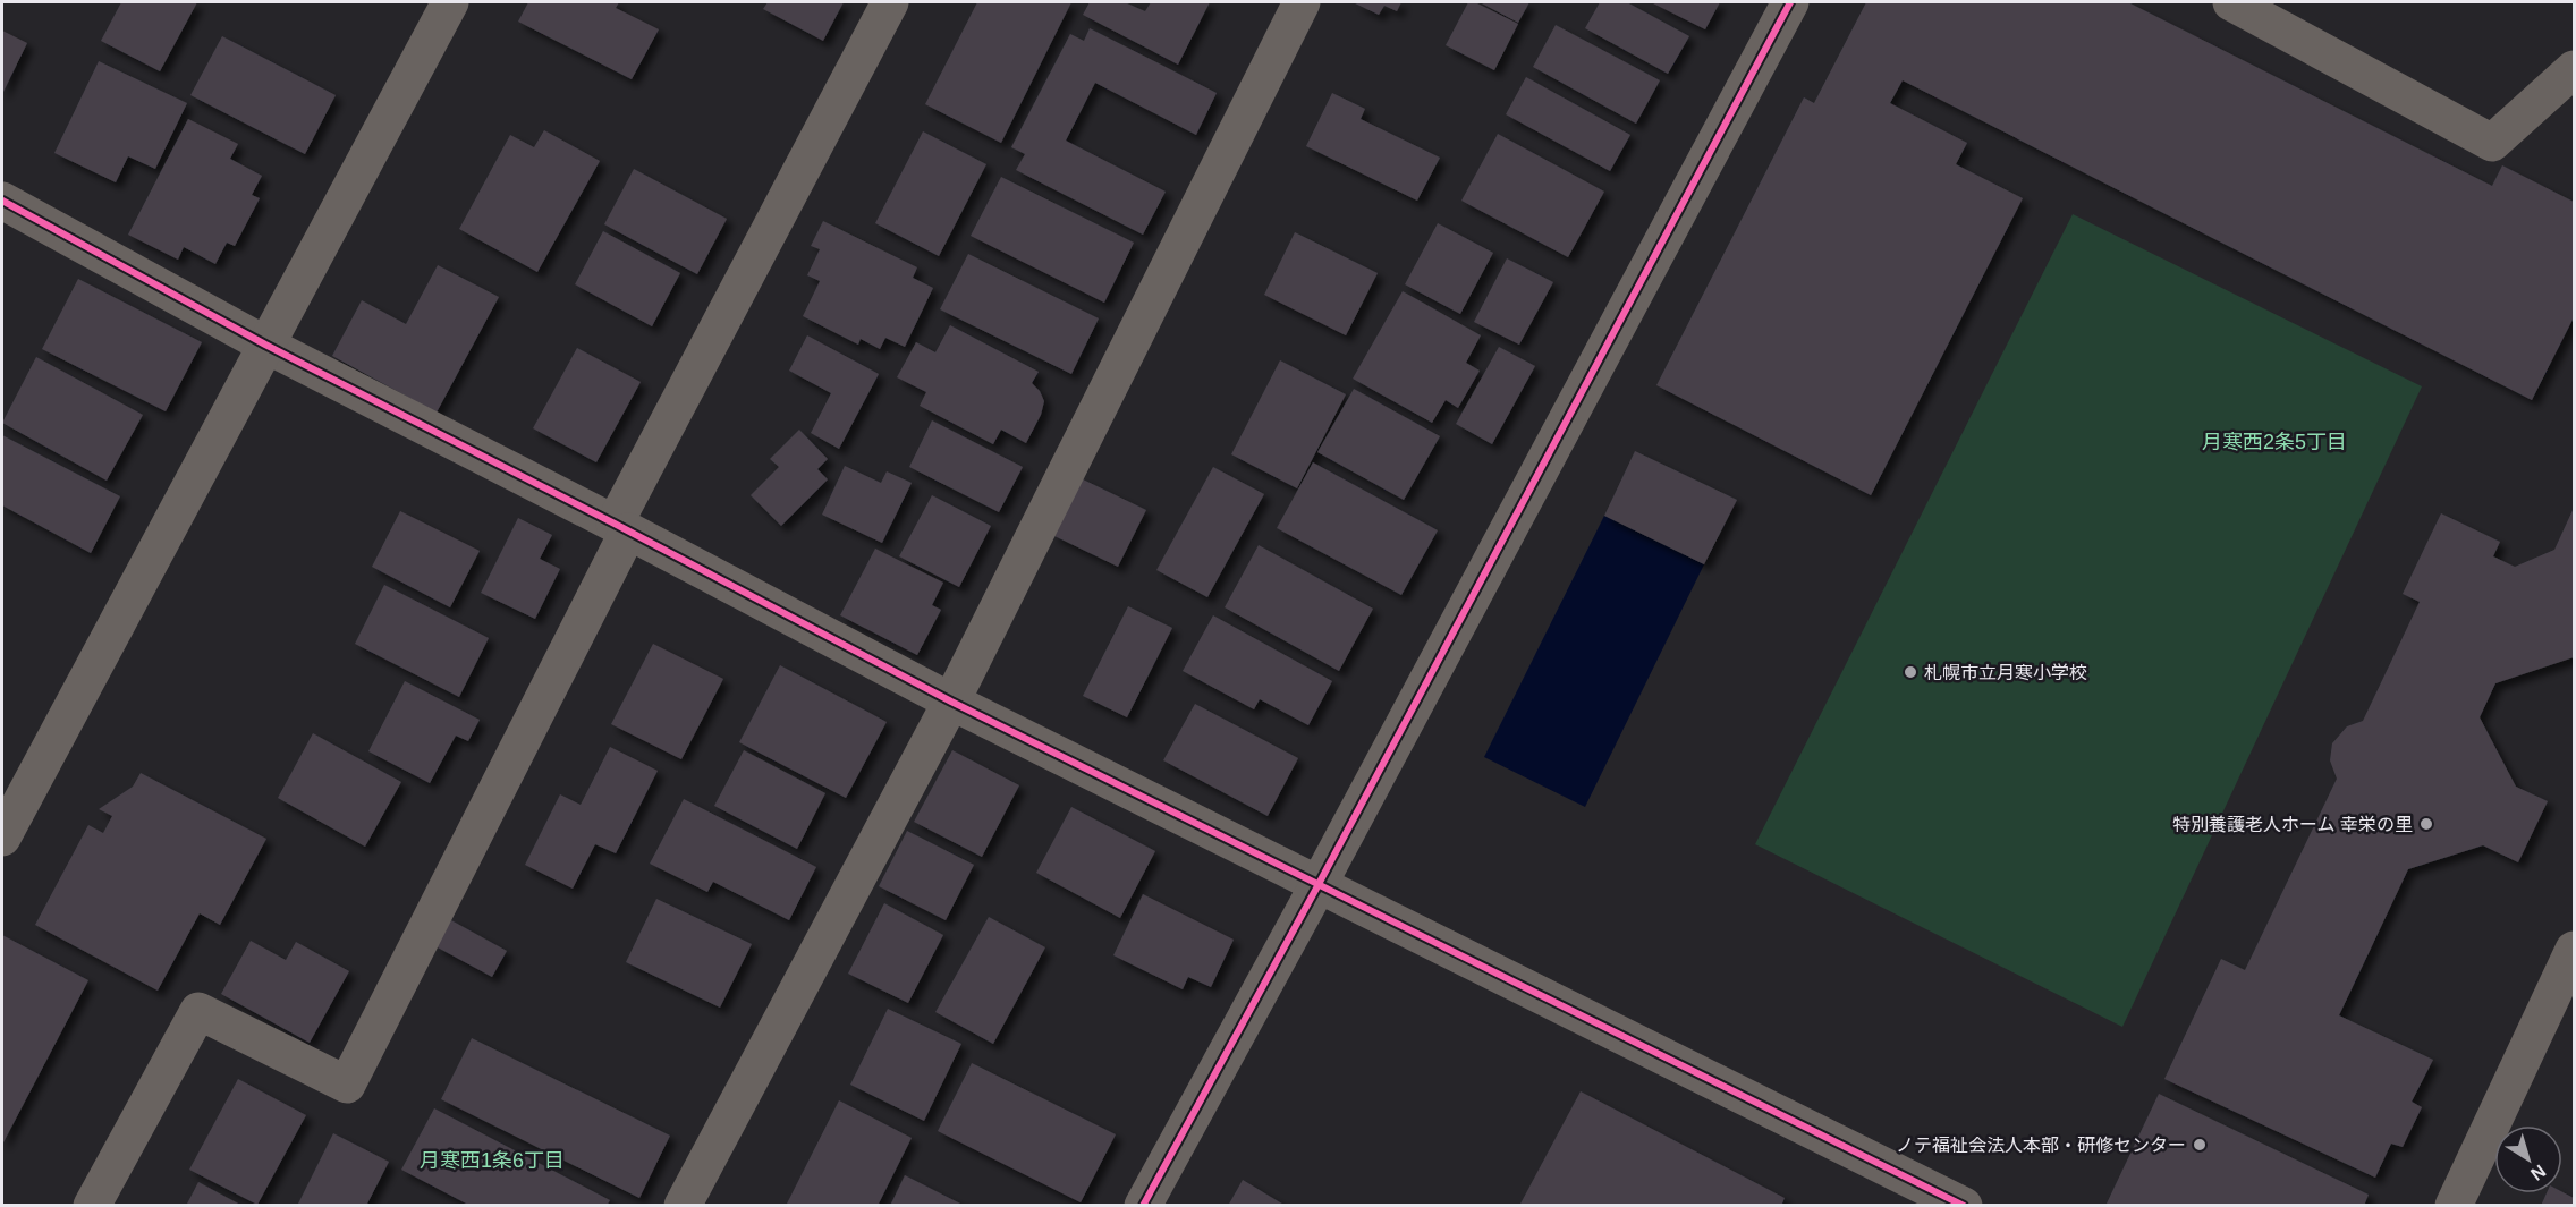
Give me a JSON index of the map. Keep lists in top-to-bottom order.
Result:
{
  "districts": ["月寒西2条5丁目", "月寒西1条6丁目"],
  "places": ["札幌市立月寒小学校", "特別養護老人ホーム 幸栄の里", "ノテ福祉会法人本部・研修センター"],
  "north": "bottom right"
}
